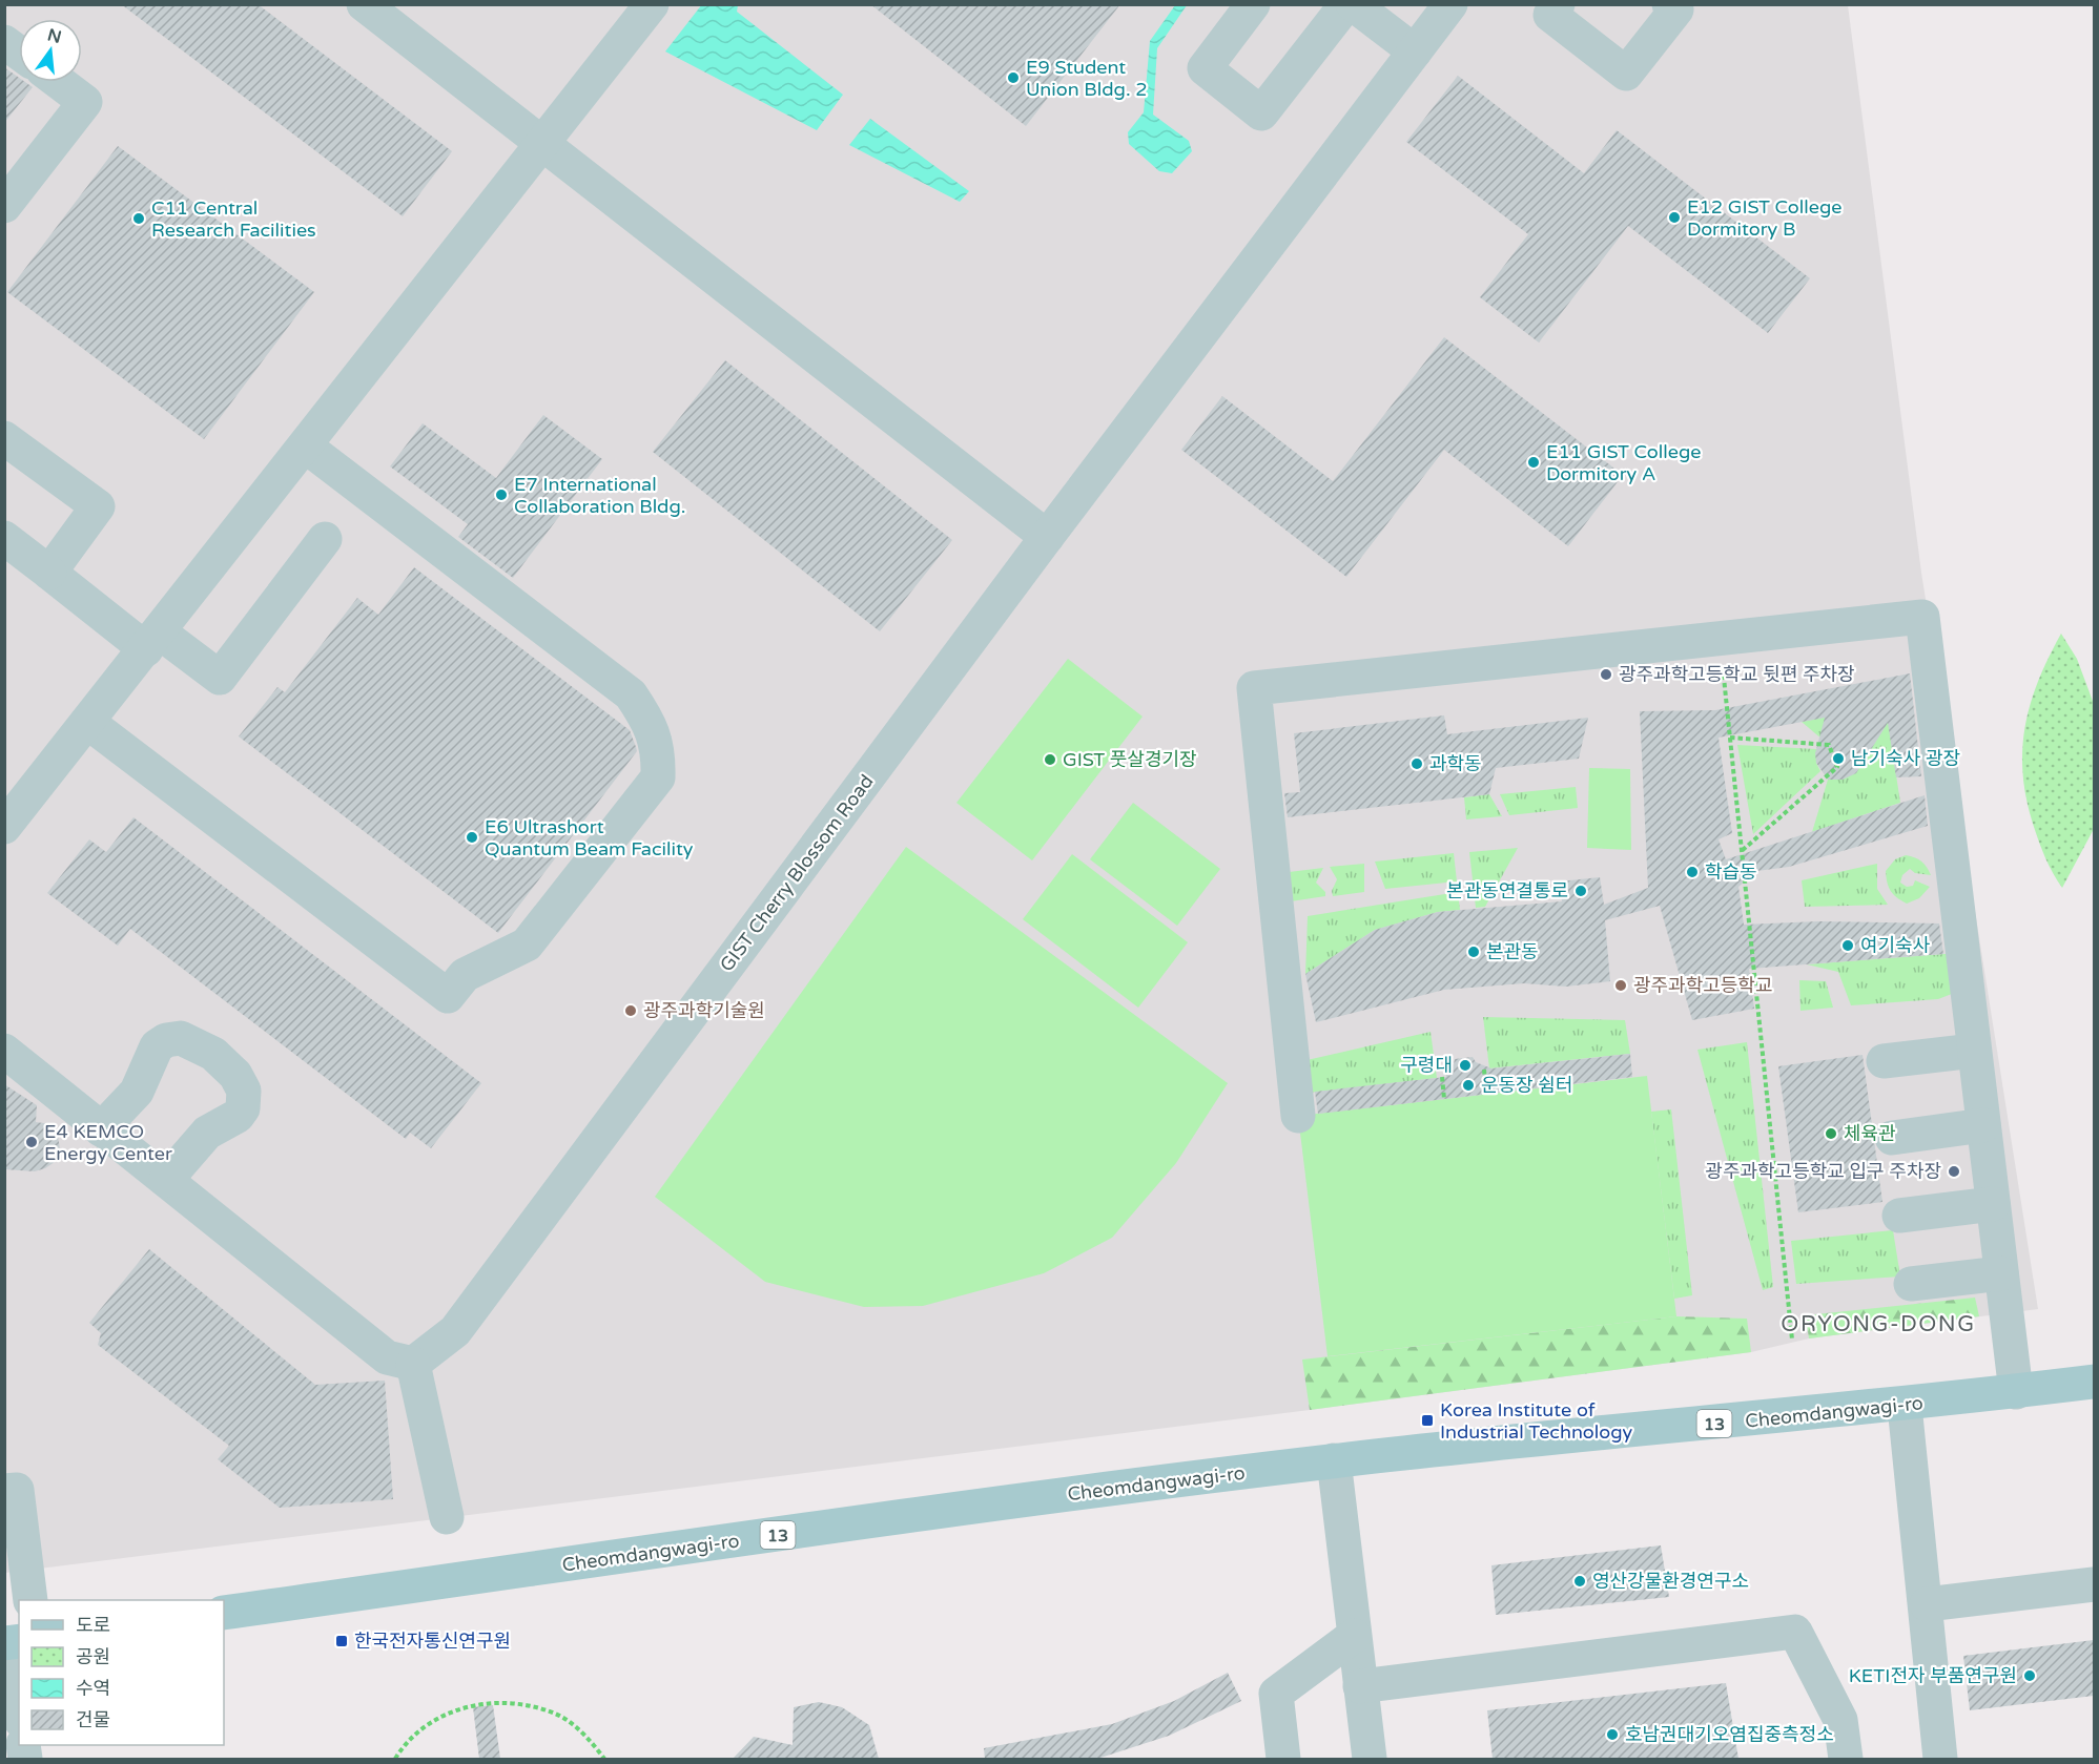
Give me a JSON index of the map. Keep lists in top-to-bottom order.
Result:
{
  "streets": {
    "main road": ["Cheomdangwagi-ro", "13"],
    "street": ["GIST Cherry Blossom Road"]
  },
  "districts": ["ORYONG-DONG"],
  "places": {
    "other": [
      "E9 Student Union Bldg. 2",
      "E12 GIST College Dormitory B",
      "C11 Central Research Facilities",
      "E11 GIST College Dormitory A",
      "E7 International Collaboration Bldg.",
      "광주과학고등학교 뒷편 주차장",
      "남기숙사 광장",
      "GIST 풋살경기장",
      "과학동",
      "E6 Ultrashort Quantum Beam Facility",
      "학습동",
      "본관동연결통로",
      "여기숙사",
      "본관동",
      "광주과학고등학교",
      "광주과학기술원",
      "구령대",
      "운동장 쉼터",
      "체육관",
      "E4 KEMCO Energy Center",
      "광주과학고등학교 입구 주차장",
      "영산강물환경연구소",
      "KETI전자 부품연구원",
      "호남권대기오염집중측정소"
    ],
    "transit": ["Korea Institute of Industrial Technology", "한국전자통신연구원"]
  },
  "legend": [
    "도로",
    "공원",
    "수역",
    "건물"
  ],
  "north": "top"
}
